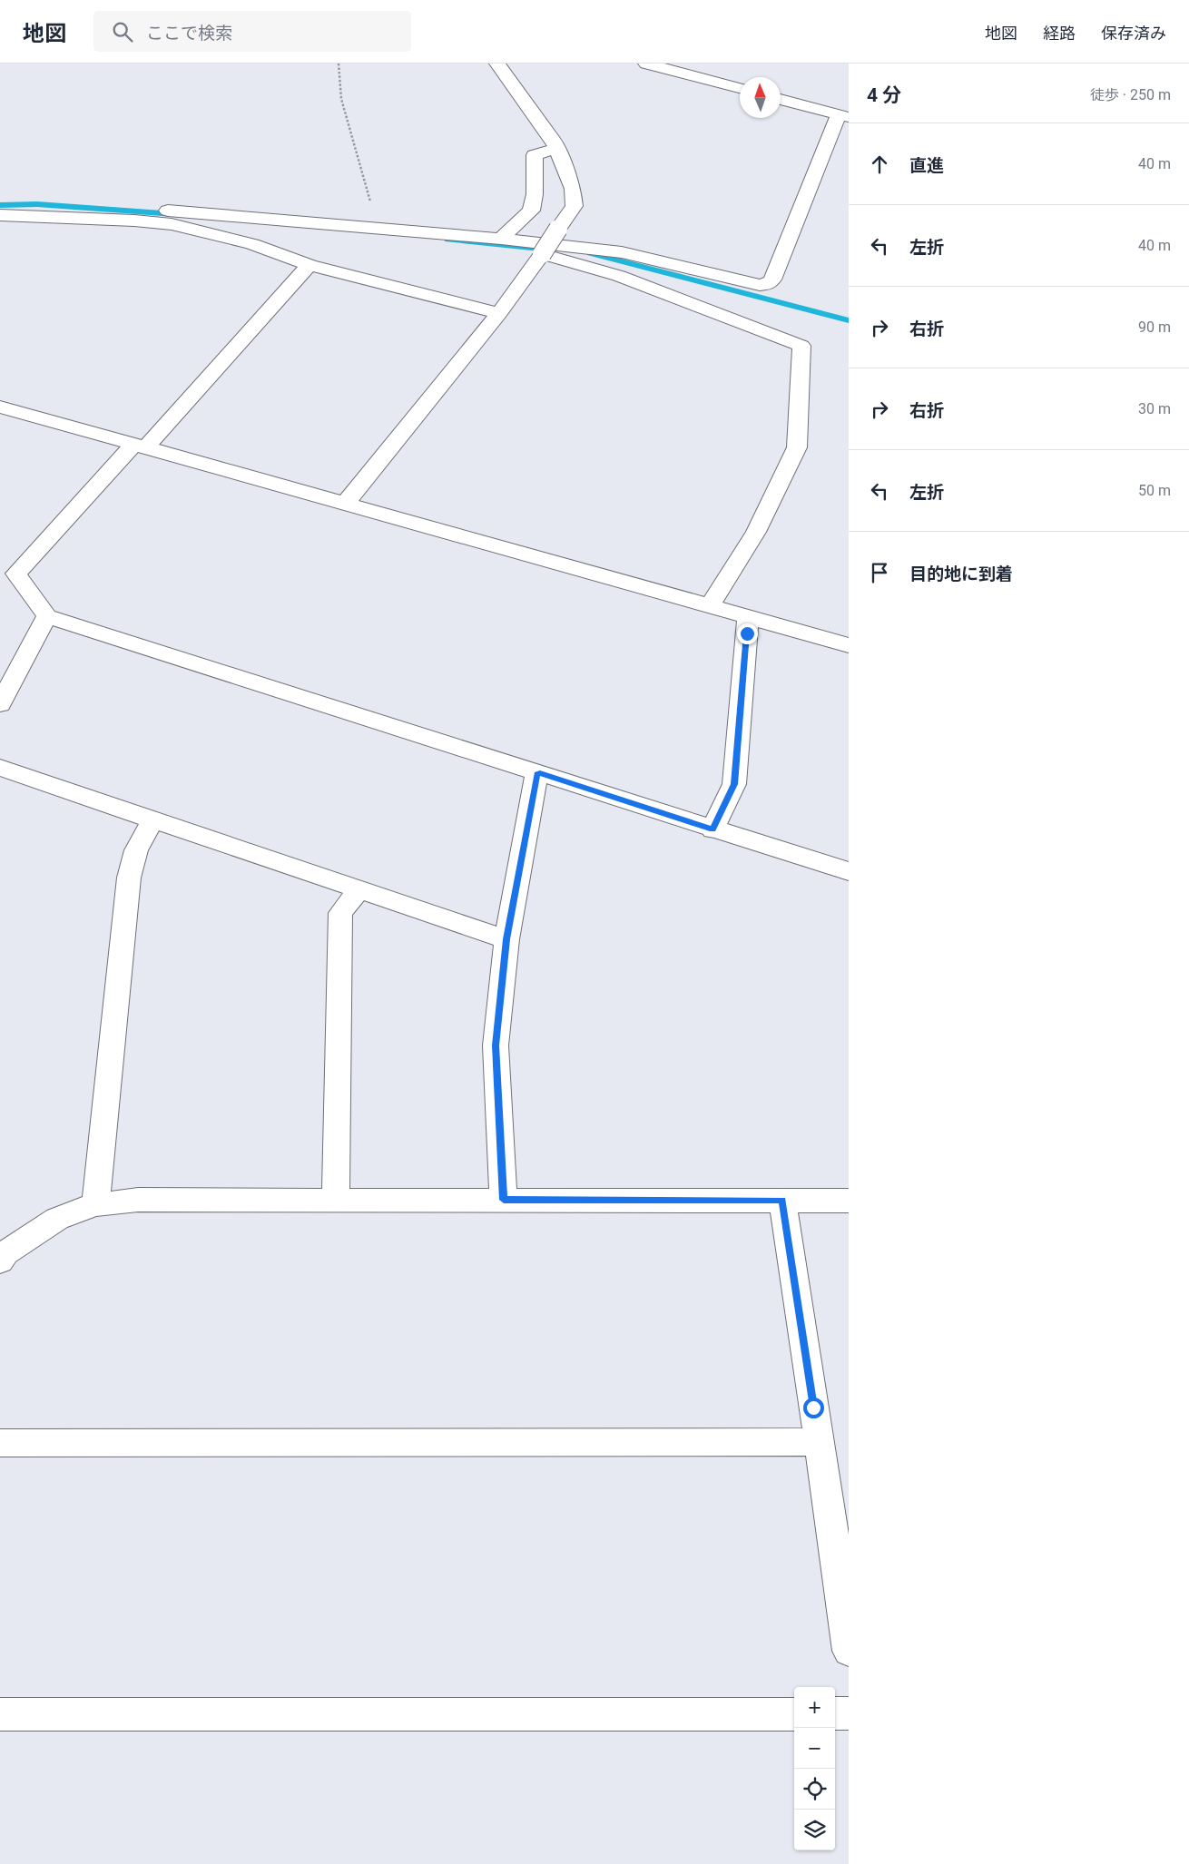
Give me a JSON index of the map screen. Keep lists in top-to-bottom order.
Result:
{
  "north": "top",
  "page": {
    "header": "地図",
    "search": "ここで検索",
    "nav": ["地図", "経路", "保存済み"],
    "heading": ["4 分", "徒歩 · 250 m"],
    "list": [
      ["直進", "40 m"],
      ["左折", "40 m"],
      ["右折", "90 m"],
      ["右折", "30 m"],
      ["左折", "50 m"],
      "目的地に到着"
    ],
    "map_buttons": ["+", "−"]
  }
}
